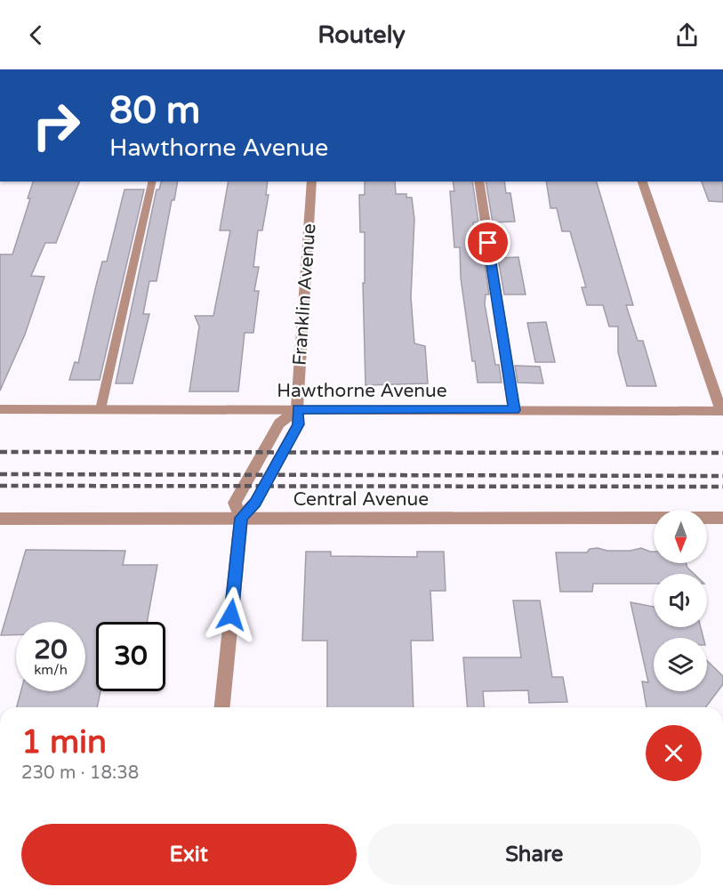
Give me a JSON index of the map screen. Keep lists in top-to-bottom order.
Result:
{
  "streets": {
    "street": ["Franklin Avenue", "Hawthorne Avenue", "Central Avenue"]
  },
  "crossings": [
    ["Franklin Avenue", "Hawthorne Avenue"],
    ["Franklin Avenue", "Central Avenue"]
  ],
  "north": "bottom",
  "page": {
    "header": "Routely",
    "turn": ["80 m", "Hawthorne Avenue"],
    "speed": "20 km/h",
    "limit": "30",
    "heading": ["1 min", "230 m · 18:38"],
    "buttons": ["Exit", "Share"]
  }
}
